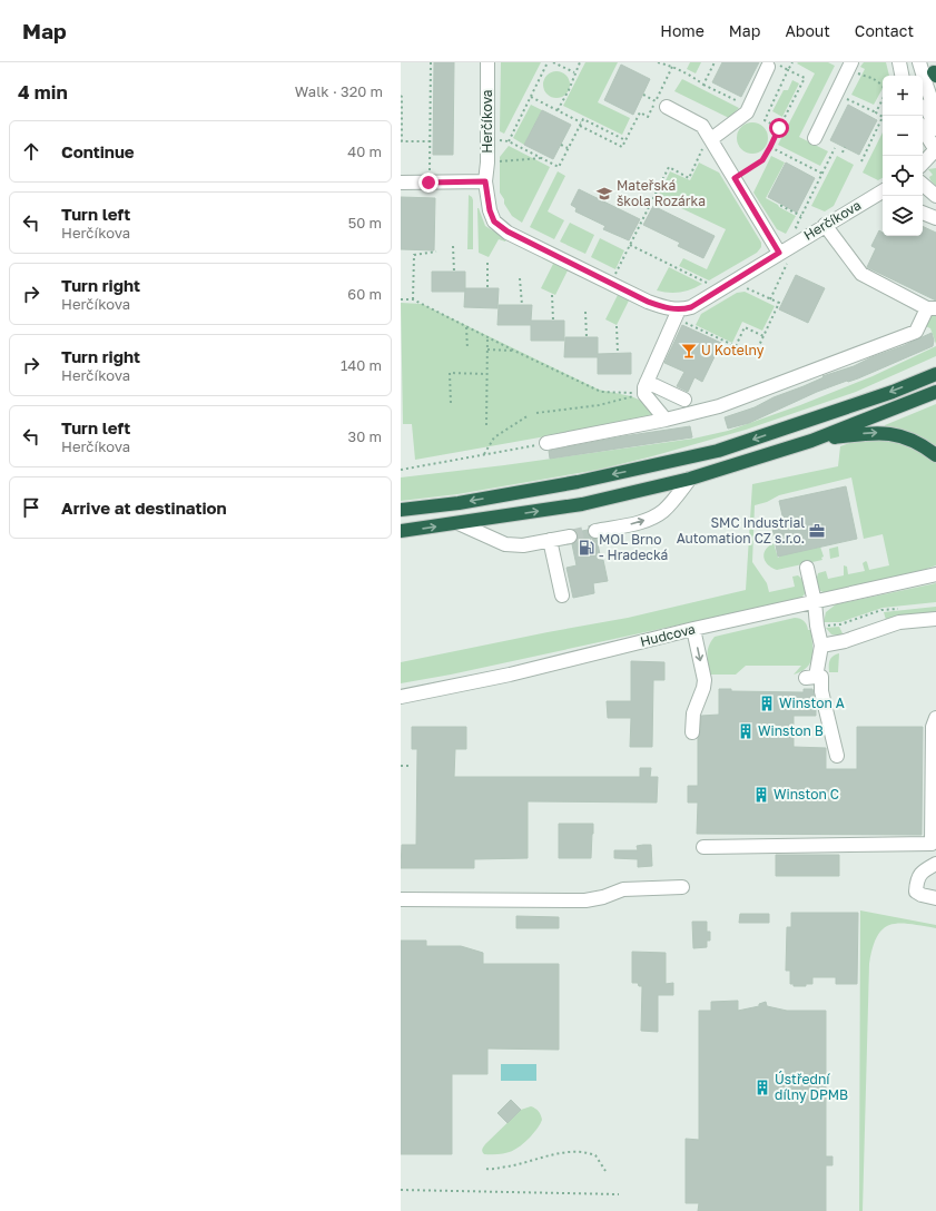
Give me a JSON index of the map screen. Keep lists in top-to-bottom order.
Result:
{
  "streets": {
    "street": ["Herčíkova", "Hudcova"]
  },
  "places": {
    "school or university": ["Mateřská škola Rozárka"],
    "bar": ["U Kotelny"],
    "office": ["SMC Industrial Automation CZ s.r.o."],
    "fuel station": ["MOL Brno - Hradecká"],
    "building": [
      "Winston A",
      "Winston B",
      "Winston C",
      "Ústřední dílny DPMB"
    ]
  },
  "page": {
    "header": "Map",
    "nav": [
      "Home",
      "Map",
      "About",
      "Contact"
    ],
    "heading": ["4 min", "Walk · 320 m"],
    "map_buttons": ["+", "−"],
    "list": [
      ["Continue", "40 m"],
      ["Turn left", "Herčíkova", "50 m"],
      ["Turn right", "Herčíkova", "60 m"],
      ["Turn right", "Herčíkova", "140 m"],
      ["Turn left", "Herčíkova", "30 m"],
      "Arrive at destination"
    ]
  }
}
